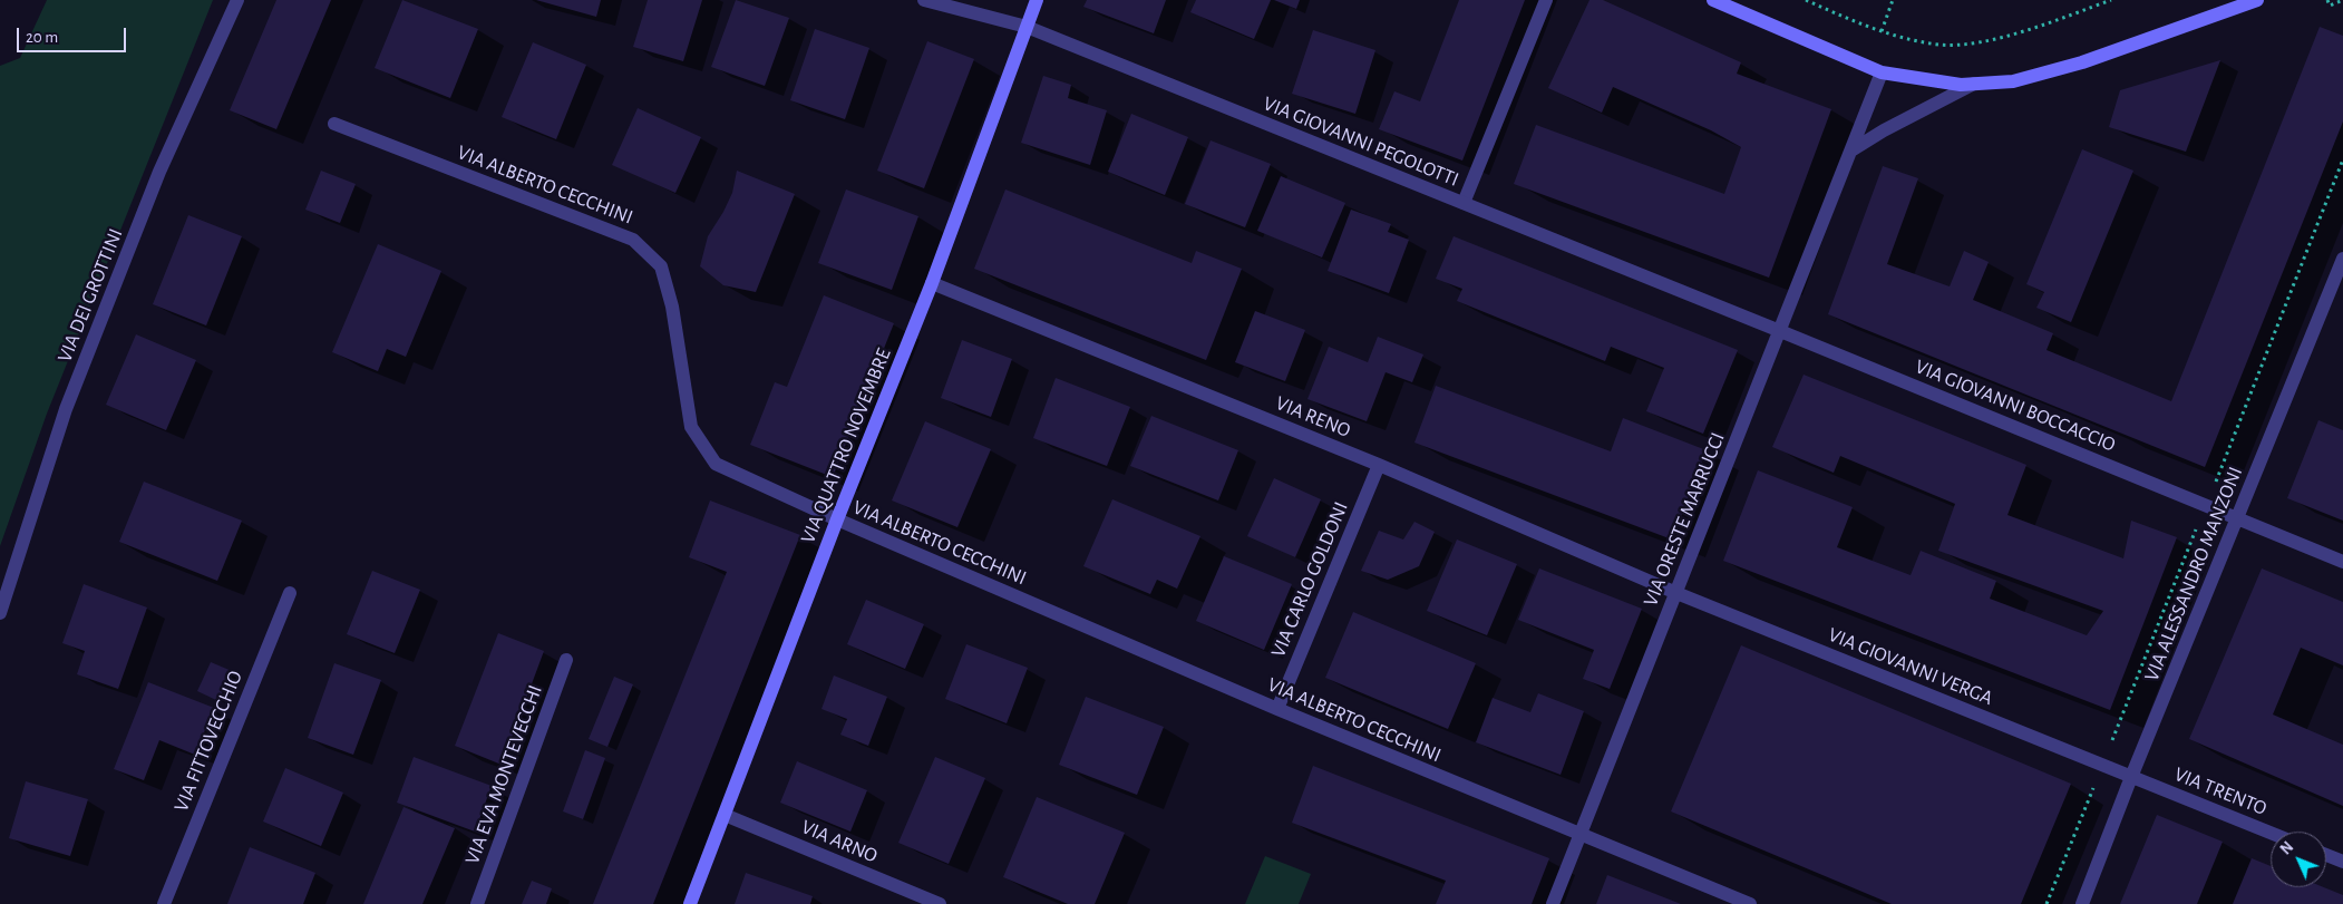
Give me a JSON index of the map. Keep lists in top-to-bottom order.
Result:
{
  "streets": {
    "main road": ["VIA QUATTRO NOVEMBRE"],
    "street": [
      "VIA GIOVANNI PEGOLOTTI",
      "VIA ALBERTO CECCHINI",
      "VIA DEI GROTTINI",
      "VIA GIOVANNI BOCCACCIO",
      "VIA RENO",
      "VIA ORESTE MARRUCCI",
      "VIA ALESSANDRO MANZONI",
      "VIA CARLO GOLDONI",
      "VIA GIOVANNI VERGA",
      "VIA FITTOVECCHIO",
      "VIA EVA MONTEVECCHI",
      "VIA TRENTO",
      "VIA ARNO"
    ]
  },
  "crossings": [
    ["VIA GIOVANNI PEGOLOTTI", "VIA GIOVANNI BOCCACCIO"],
    ["VIA GIOVANNI PEGOLOTTI", "VIA QUATTRO NOVEMBRE"],
    ["VIA GIOVANNI PEGOLOTTI", "VIA ORESTE MARRUCCI"],
    ["VIA ALBERTO CECCHINI", "VIA QUATTRO NOVEMBRE"],
    ["VIA ALBERTO CECCHINI", "VIA ORESTE MARRUCCI"],
    ["VIA ALBERTO CECCHINI", "VIA CARLO GOLDONI"],
    ["VIA GIOVANNI BOCCACCIO", "VIA ORESTE MARRUCCI"],
    ["VIA GIOVANNI BOCCACCIO", "VIA ALESSANDRO MANZONI"],
    ["VIA RENO", "VIA QUATTRO NOVEMBRE"],
    ["VIA RENO", "VIA ORESTE MARRUCCI"],
    ["VIA RENO", "VIA CARLO GOLDONI"],
    ["VIA RENO", "VIA GIOVANNI VERGA"],
    ["VIA QUATTRO NOVEMBRE", "VIA ARNO"],
    ["VIA ORESTE MARRUCCI", "VIA GIOVANNI VERGA"],
    ["VIA ALESSANDRO MANZONI", "VIA GIOVANNI VERGA"],
    ["VIA ALESSANDRO MANZONI", "VIA TRENTO"],
    ["VIA GIOVANNI VERGA", "VIA TRENTO"]
  ],
  "scale_bar": "20 m",
  "north": "top left"
}
